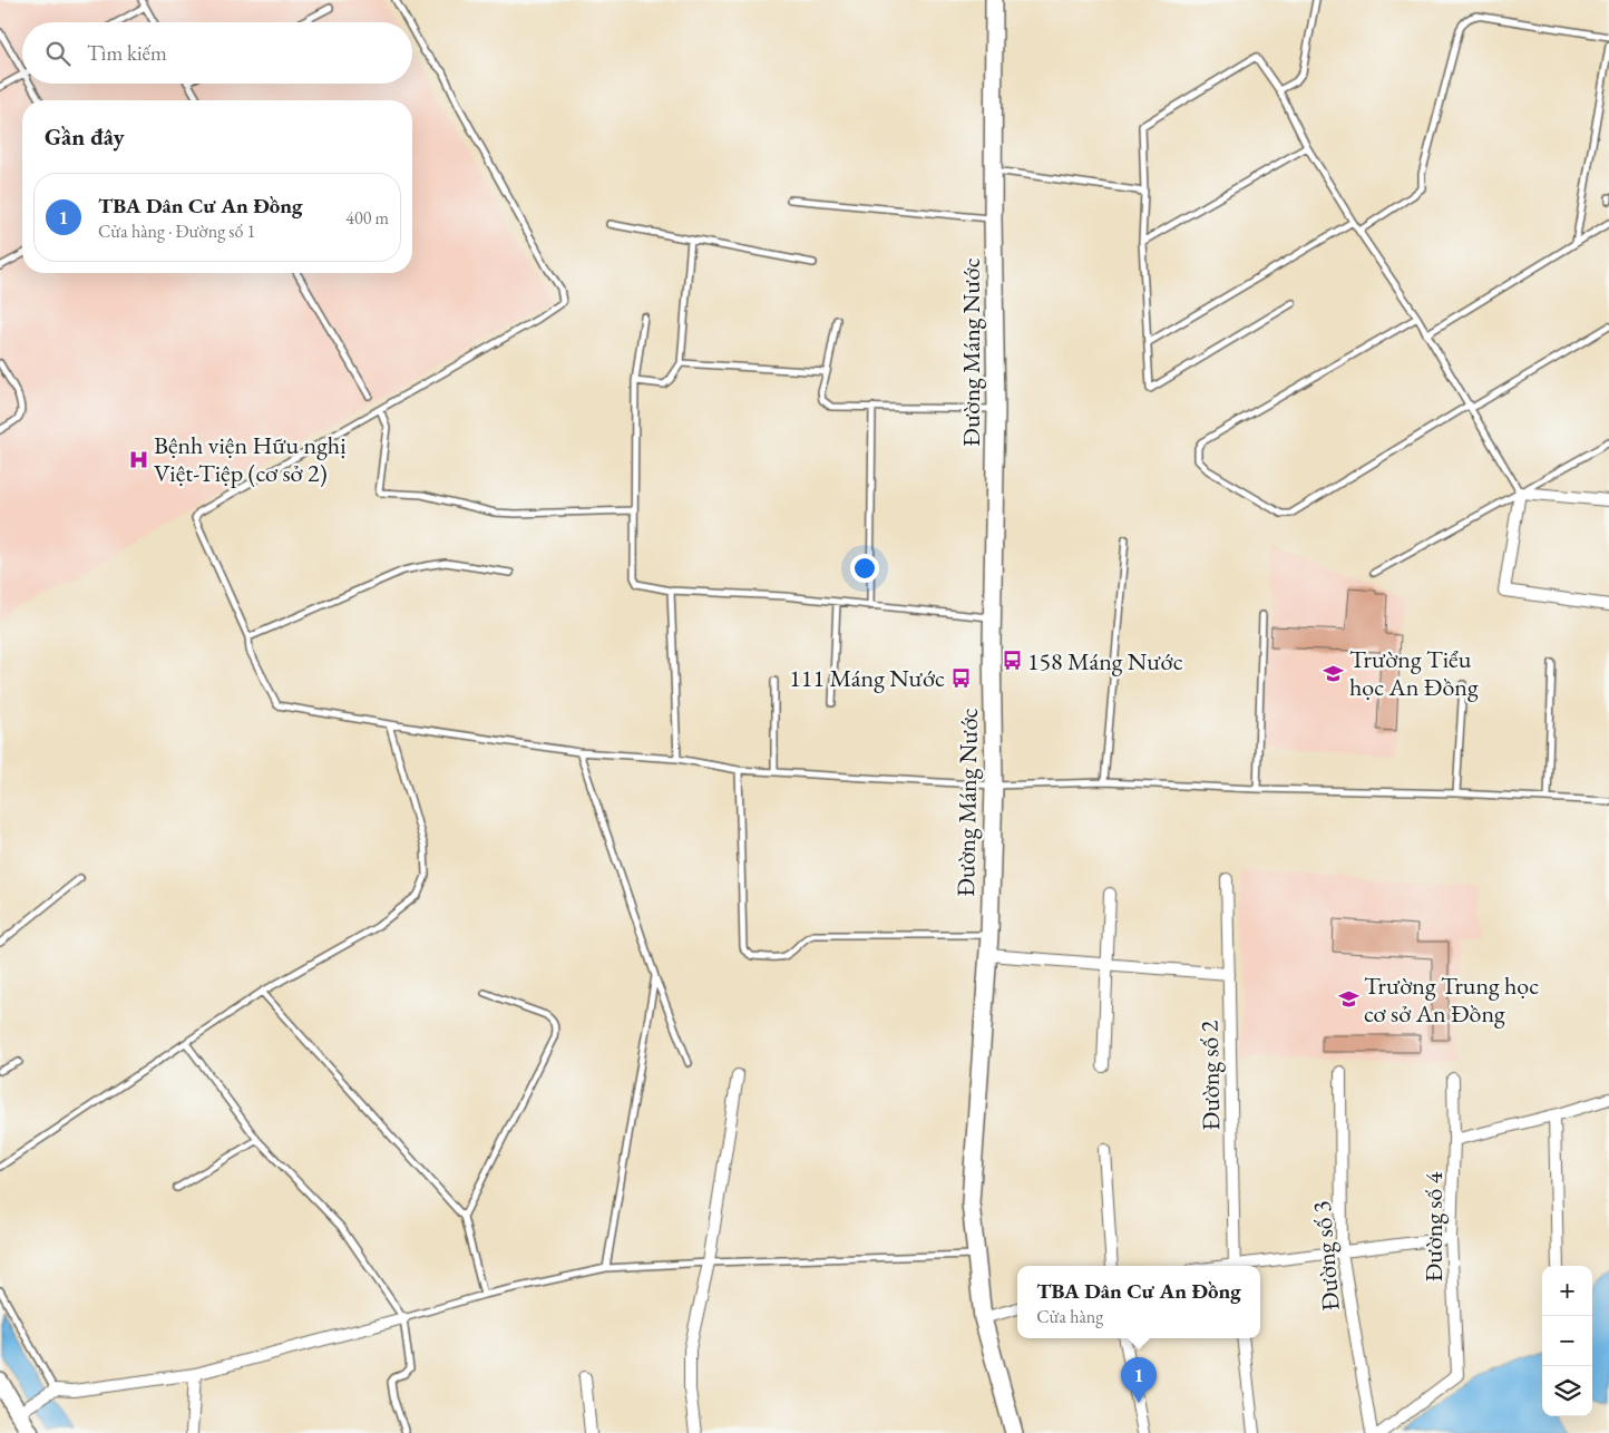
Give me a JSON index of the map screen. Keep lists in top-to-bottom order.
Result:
{
  "streets": {
    "main road": ["Đường Máng Nước"],
    "street": ["Đường số 2", "Đường số 4", "Đường số 3"]
  },
  "places": {
    "hospital": ["Bệnh viện Hữu nghị Việt-Tiệp (cơ sở 2)"],
    "bus stop": ["158 Máng Nước", "111 Máng Nước"],
    "school or university": ["Trường Tiểu học An Đồng", "Trường Trung học cơ sở An Đồng"]
  },
  "page": {
    "search": "Tìm kiếm",
    "heading": "Gần đây",
    "list": [
      {
        "mark": "1",
        "name": "TBA Dân Cư An Đồng",
        "note": "Cửa hàng · Đường số 1",
        "value": "400 m"
      }
    ],
    "map_buttons": ["+", "−"],
    "popup": ["TBA Dân Cư An Đồng", "Cửa hàng"],
    "pins": "1"
  }
}
